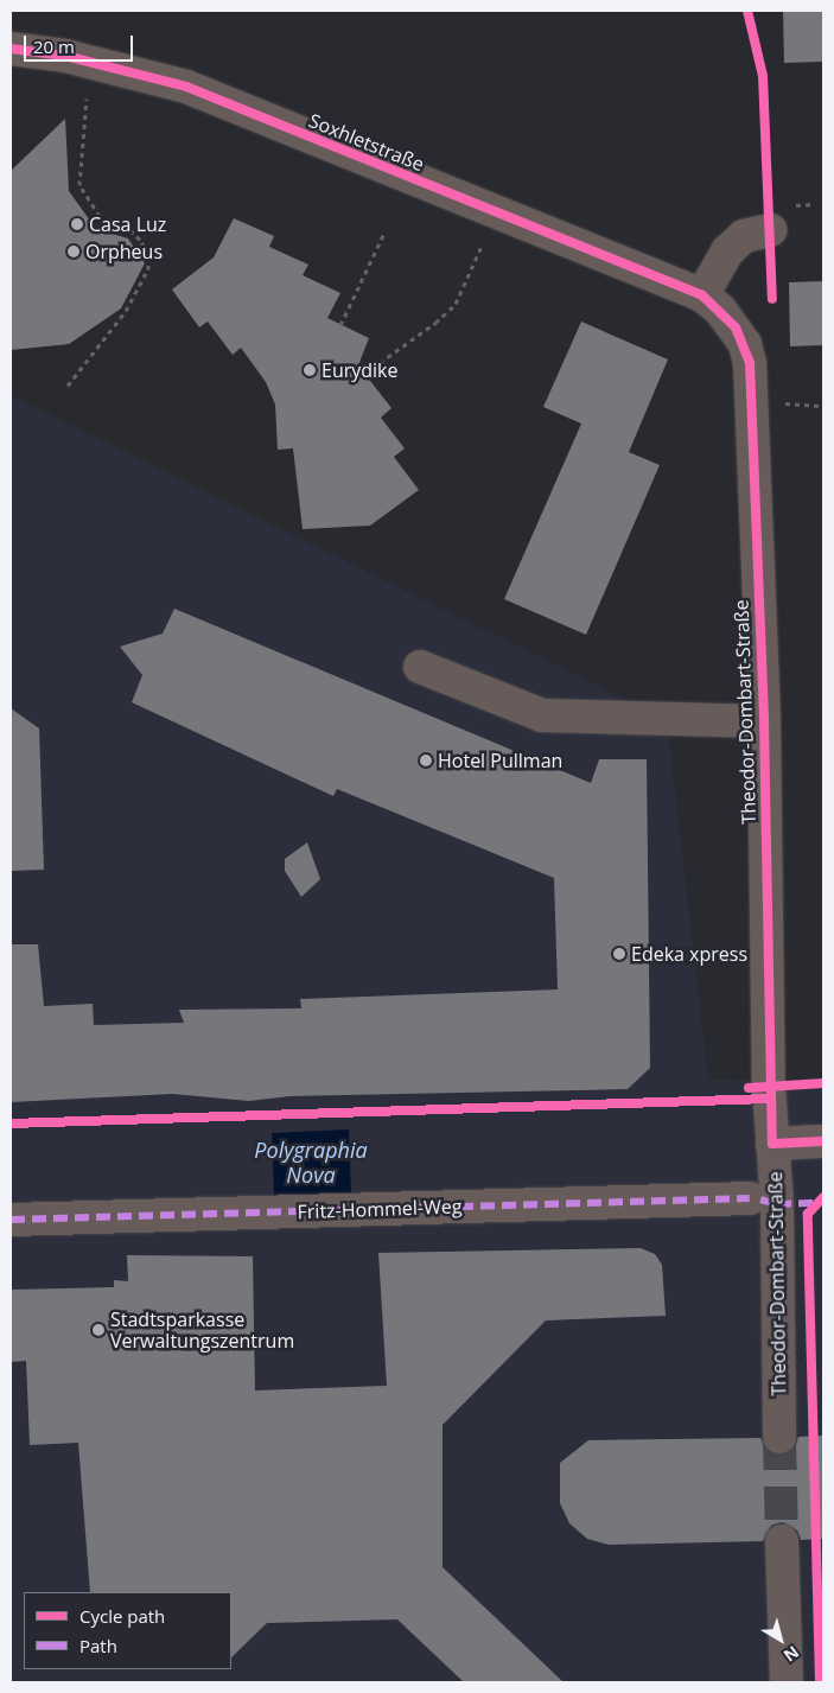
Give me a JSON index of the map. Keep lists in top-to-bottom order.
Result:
{
  "streets": {
    "street": ["Soxhletstraße", "Theodor-Dombart-Straße", "Fritz-Hommel-Weg"]
  },
  "crossings": [
    ["Soxhletstraße", "Theodor-Dombart-Straße"]
  ],
  "water": ["Polygraphia Nova"],
  "places": [
    "Casa Luz",
    "Orpheus",
    "Eurydike",
    "Hotel Pullman",
    "Edeka xpress",
    "Stadtsparkasse Verwaltungszentrum"
  ],
  "legend": ["Cycle path", "Path"],
  "scale_bar": "20 m",
  "north": "bottom right"
}
